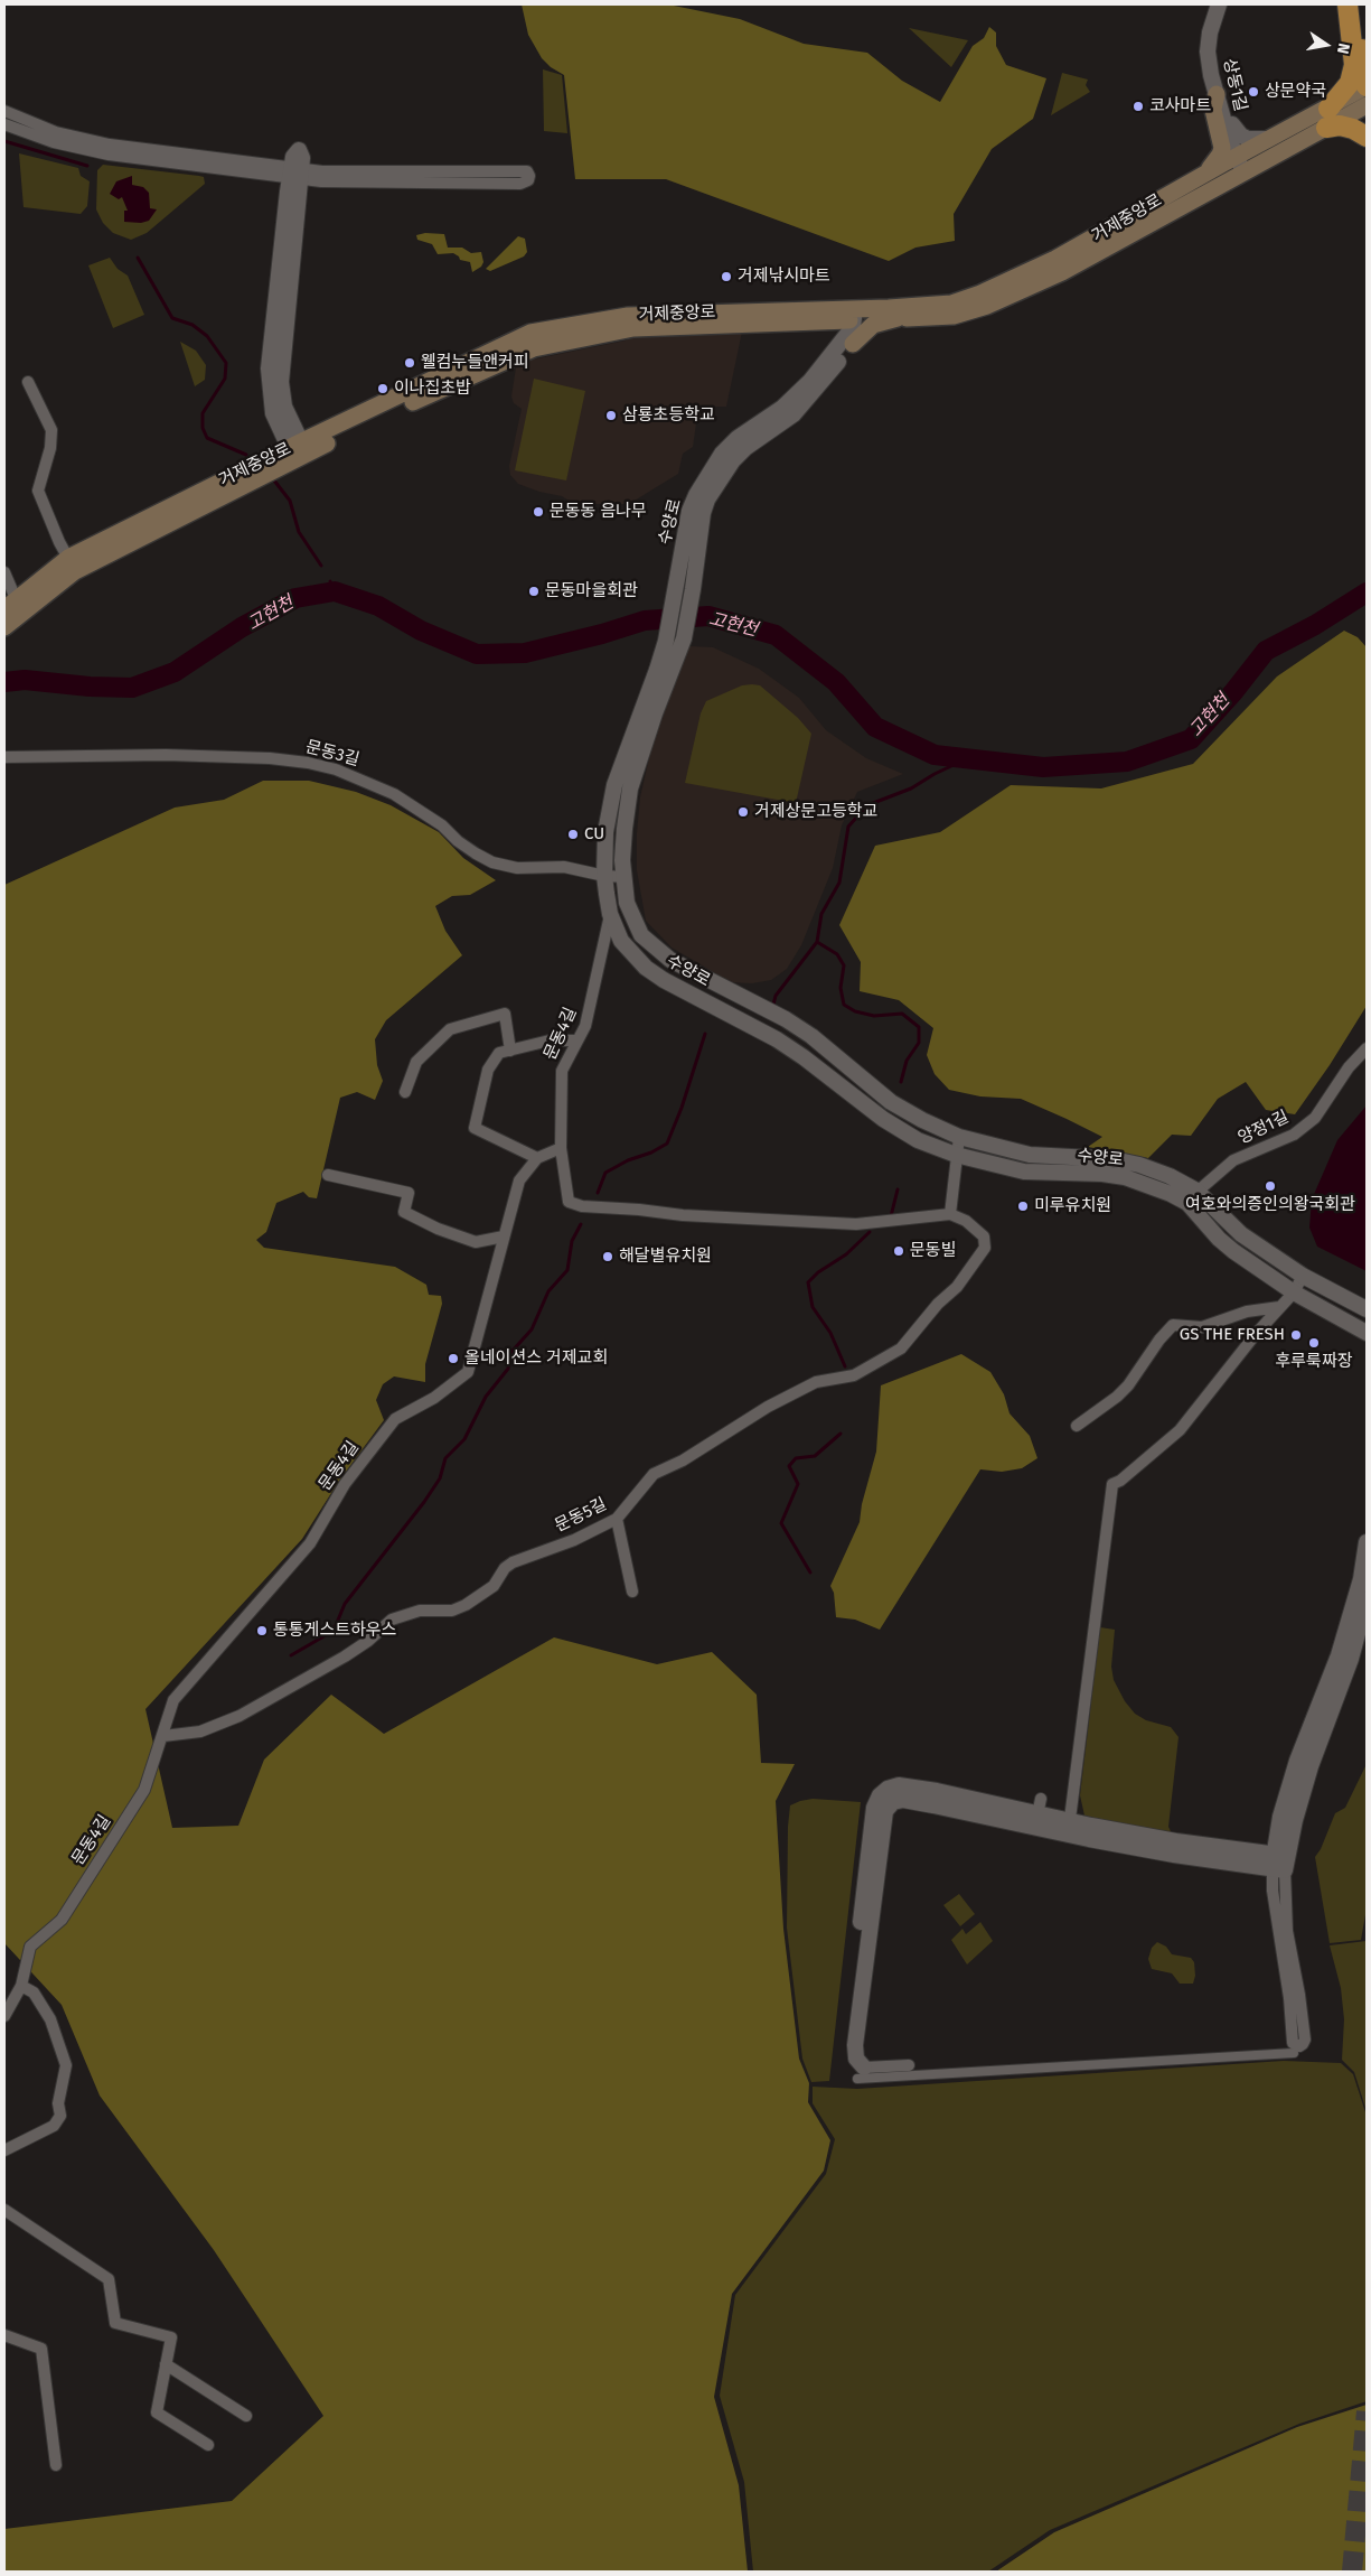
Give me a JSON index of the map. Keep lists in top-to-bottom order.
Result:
{
  "streets": {
    "main road": ["거제중앙로"],
    "street": [
      "상동1길",
      "수양로",
      "문동3길",
      "문동4길",
      "양정1길",
      "문동5길"
    ]
  },
  "crossings": [
    ["상동1길", "거제중앙로"],
    ["거제중앙로", "수양로"],
    ["수양로", "문동3길"],
    ["수양로", "문동4길"],
    ["수양로", "양정1길"],
    ["문동4길", "문동5길"]
  ],
  "water": ["고현천"],
  "places": [
    "상문약국",
    "코사마트",
    "거제낚시마트",
    "웰컴누들앤커피",
    "이나집초밥",
    "삼룡초등학교",
    "문동동 음나무",
    "문동마을회관",
    "거제상문고등학교",
    "CU",
    "여호와의증인의왕국회관",
    "미루유치원",
    "문동빌",
    "해달별유치원",
    "GS THE FRESH",
    "후루룩짜장",
    "올네이션스 거제교회",
    "통통게스트하우스"
  ],
  "north": "right"
}
